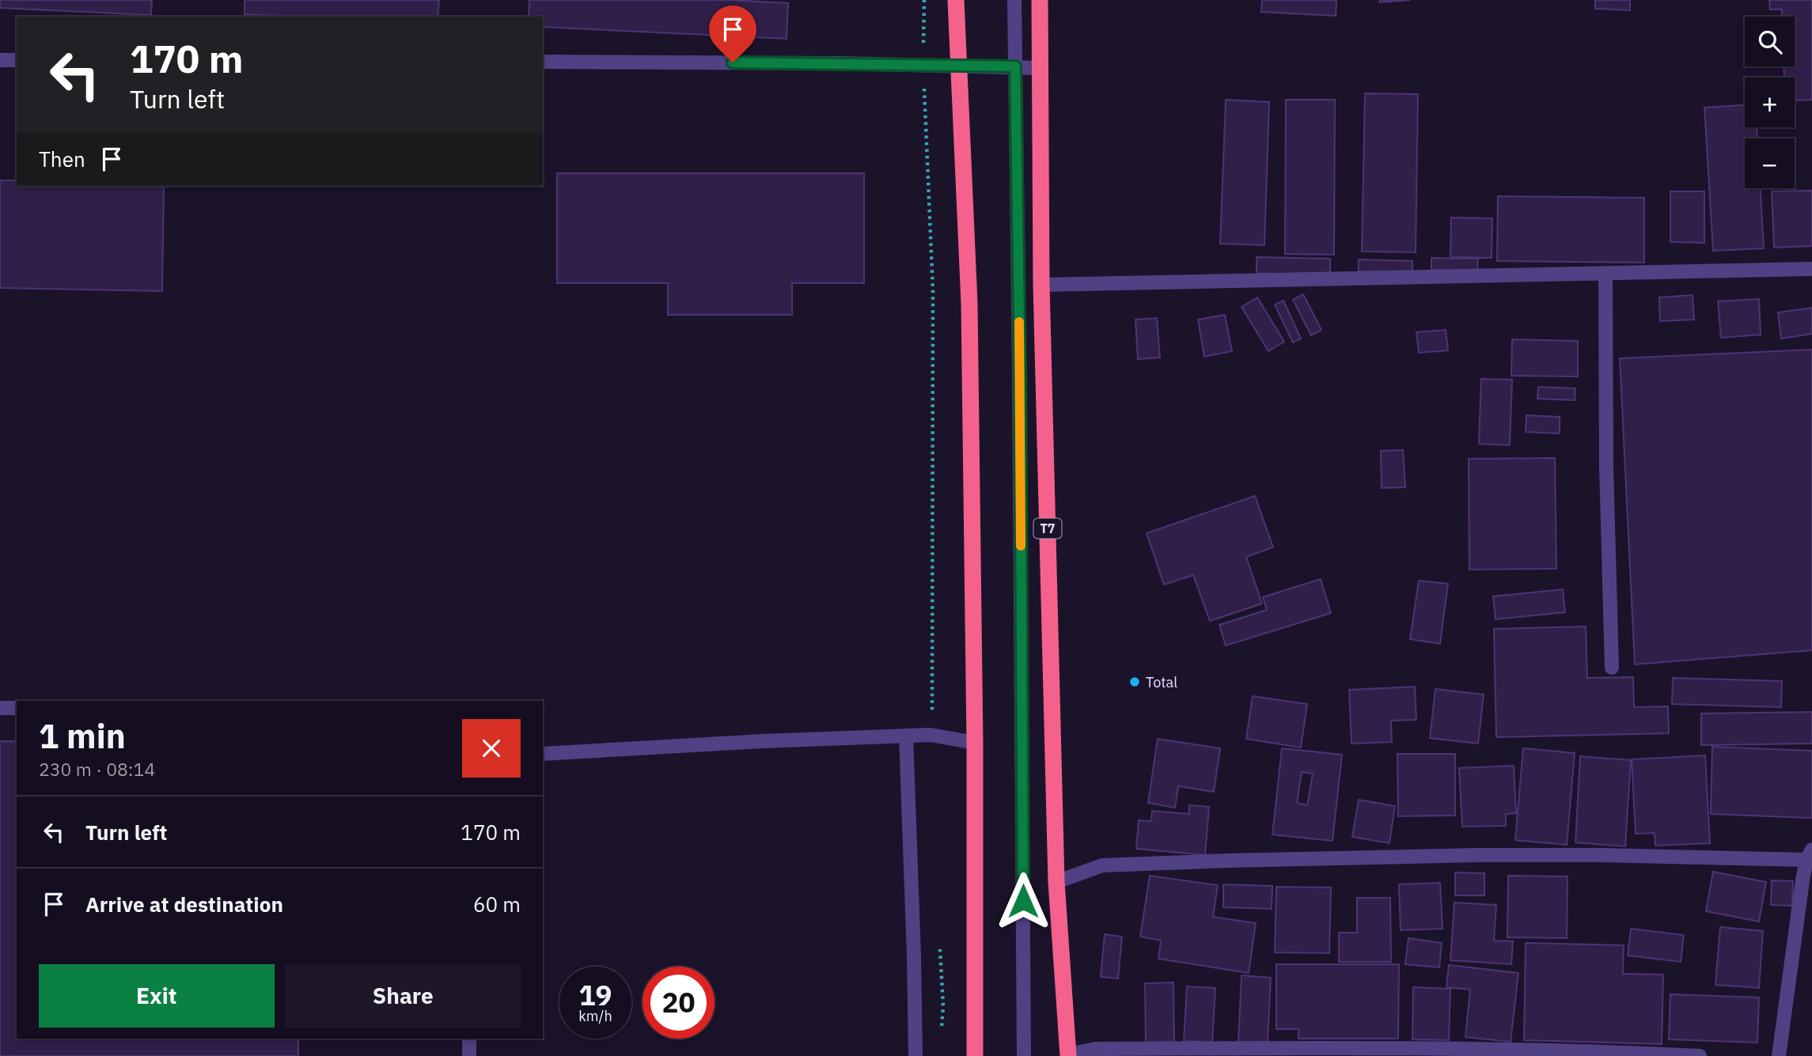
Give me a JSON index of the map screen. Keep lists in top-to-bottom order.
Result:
{
  "streets": {
    "highway": ["T7"]
  },
  "places": ["Total"],
  "page": {
    "map_buttons": ["+", "−"],
    "turn": ["170 m", "Turn left"],
    "then": "Then",
    "heading": ["1 min", "230 m · 08:14"],
    "list": [
      {
        "name": "Turn left",
        "value": "170 m"
      },
      {
        "name": "Arrive at destination",
        "value": "60 m"
      }
    ],
    "buttons": ["Exit", "Share"],
    "speed": "19 km/h",
    "limit": "20"
  }
}
